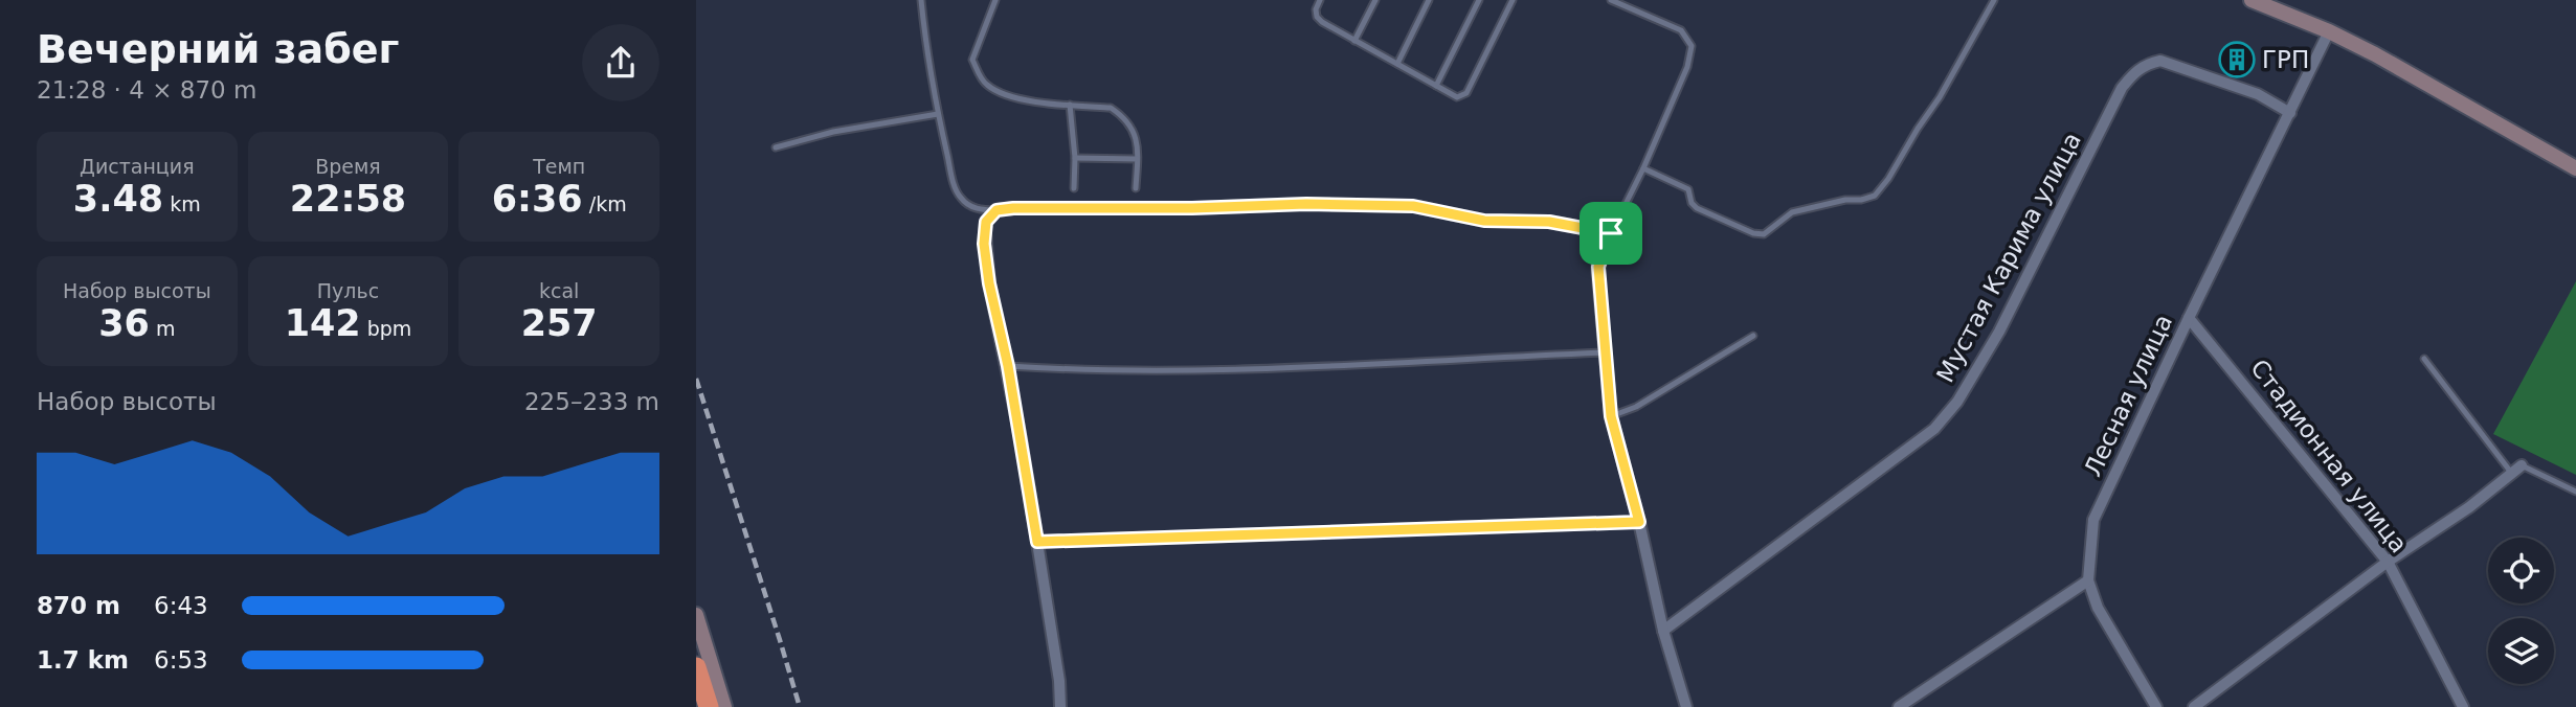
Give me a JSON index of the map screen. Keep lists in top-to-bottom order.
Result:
{
  "streets": {
    "street": ["Мустая Карима улица", "Лесная улица", "Стадионная улица"]
  },
  "crossings": [
    ["Мустая Карима улица", "Лесная улица"],
    ["Лесная улица", "Стадионная улица"]
  ],
  "places": {
    "building": ["ГРП"]
  },
  "page": {
    "heading": ["Вечерний забег", "21:28 · 4 × 870 m"],
    "stats": [
      ["Дистанция", "3.48 km"],
      ["Время", "22:58"],
      ["Темп", "6:36 /km"],
      ["Набор высоты", "36 m"],
      ["Пульс", "142 bpm"],
      ["kcal", "257"]
    ],
    "chart": ["Набор высоты", "225–233 m"],
    "list": [
      {
        "name": "870 m",
        "note": "6:43"
      },
      {
        "name": "1.7 km",
        "note": "6:53"
      }
    ]
  }
}
